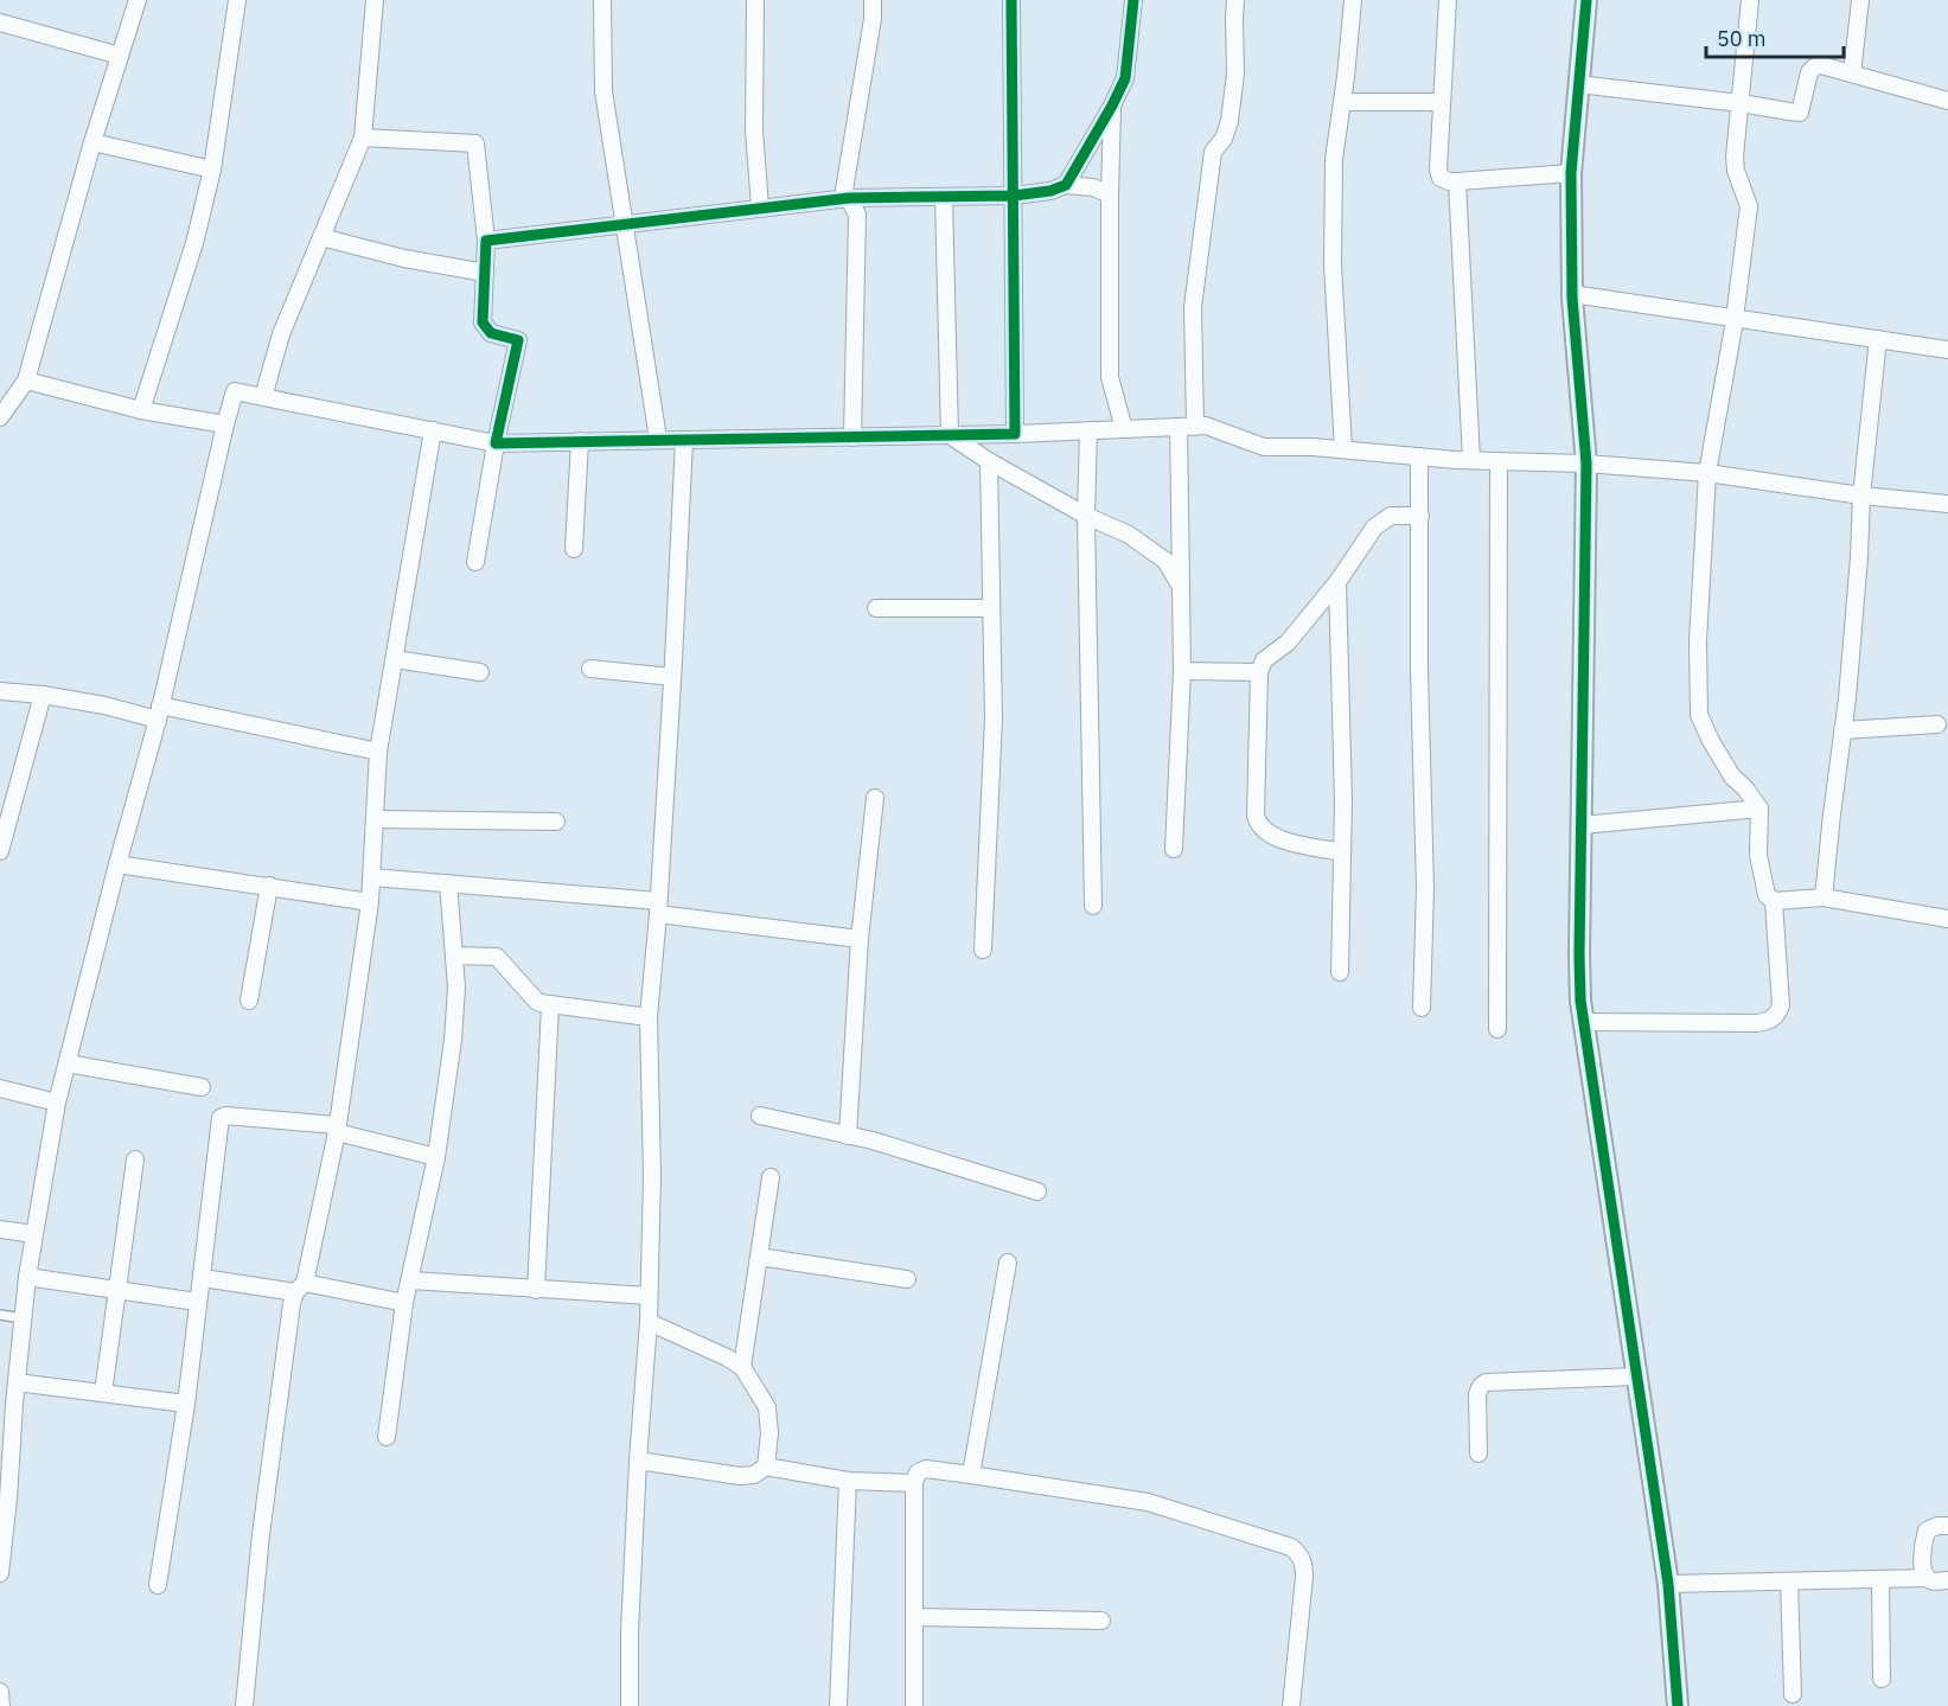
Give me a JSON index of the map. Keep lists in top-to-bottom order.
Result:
{
  "scale_bar": "50 m"
}
